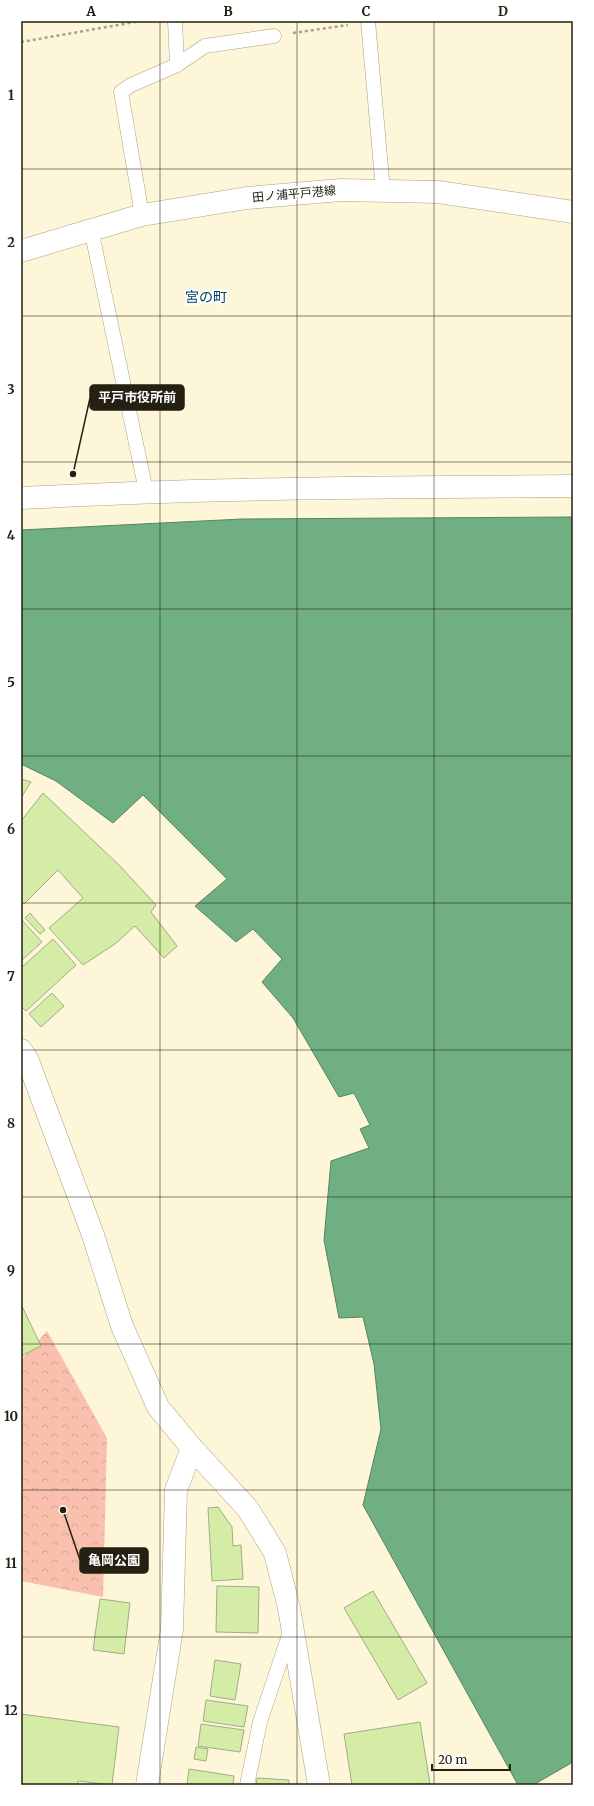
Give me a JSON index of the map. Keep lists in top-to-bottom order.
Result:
{
  "streets": {
    "street": ["田ノ浦平戸港線"]
  },
  "districts": ["宮の町"],
  "places": ["平戸市役所前", "亀岡公園"],
  "scale_bar": "20 m",
  "grid": {
    "columns": [
      "A",
      "B",
      "C",
      "D"
    ],
    "rows": [
      "1",
      "2",
      "3",
      "4",
      "5",
      "6",
      "7",
      "8",
      "9",
      "10",
      "11",
      "12"
    ]
  }
}
